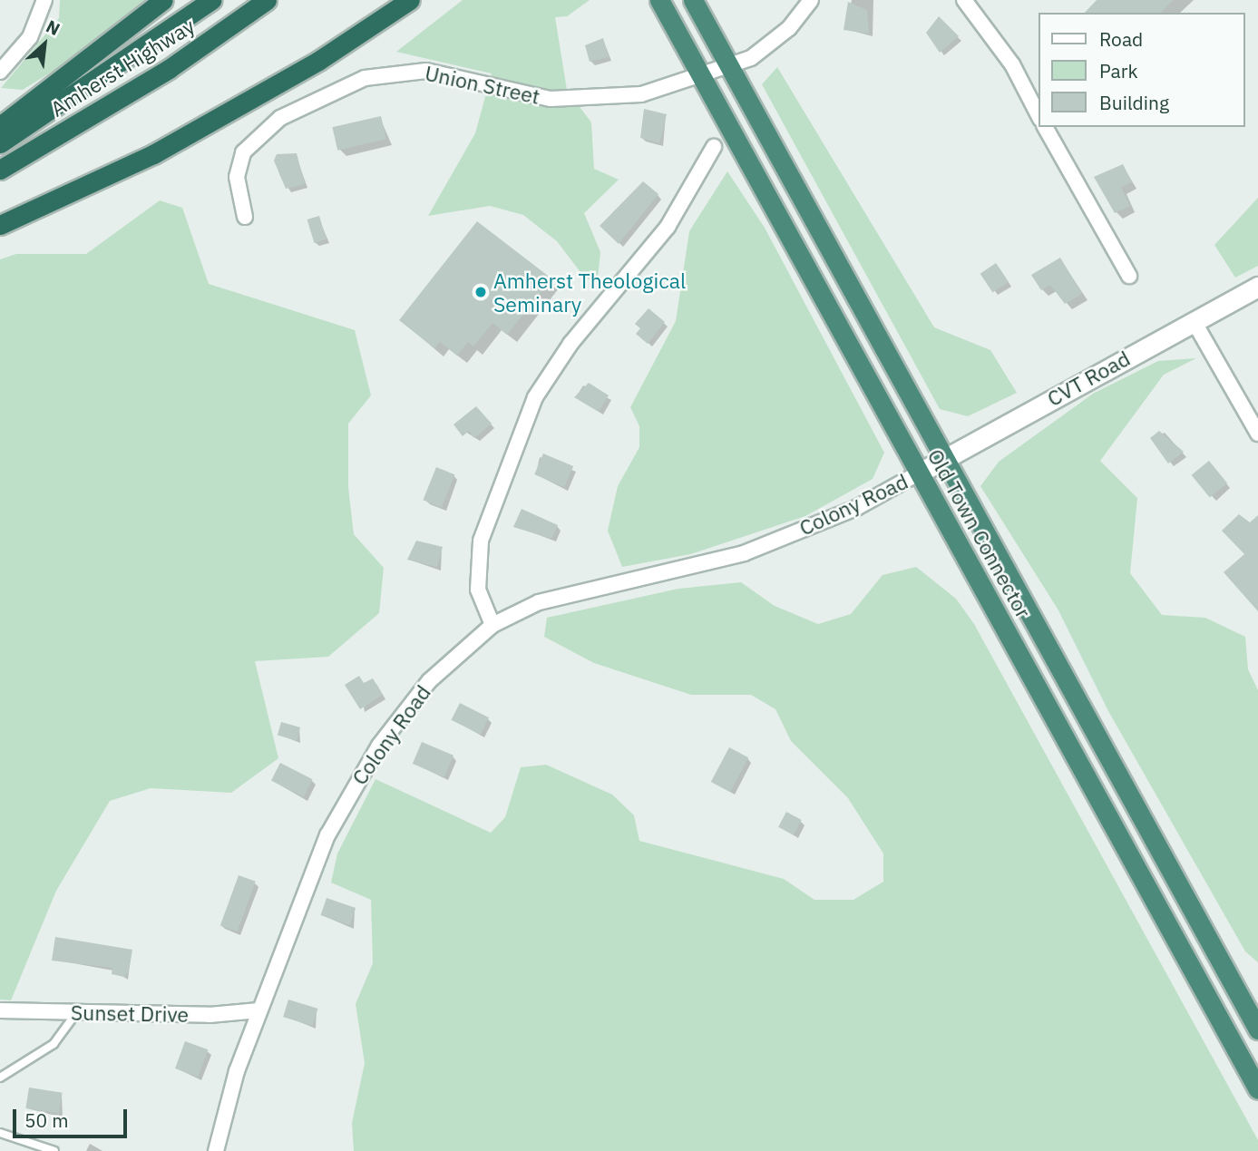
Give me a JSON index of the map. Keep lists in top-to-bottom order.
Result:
{
  "streets": {
    "highway": ["Amherst Highway", "Old Town Connector"],
    "street": [
      "Union Street",
      "CVT Road",
      "Colony Road",
      "Sunset Drive"
    ]
  },
  "crossings": [
    ["Union Street", "Old Town Connector"],
    ["CVT Road", "Colony Road"],
    ["CVT Road", "Old Town Connector"],
    ["Colony Road", "Old Town Connector"],
    ["Colony Road", "Sunset Drive"]
  ],
  "places": ["Amherst Theological Seminary"],
  "legend": ["Road", "Park", "Building"],
  "scale_bar": "50 m",
  "north": "top right"
}
